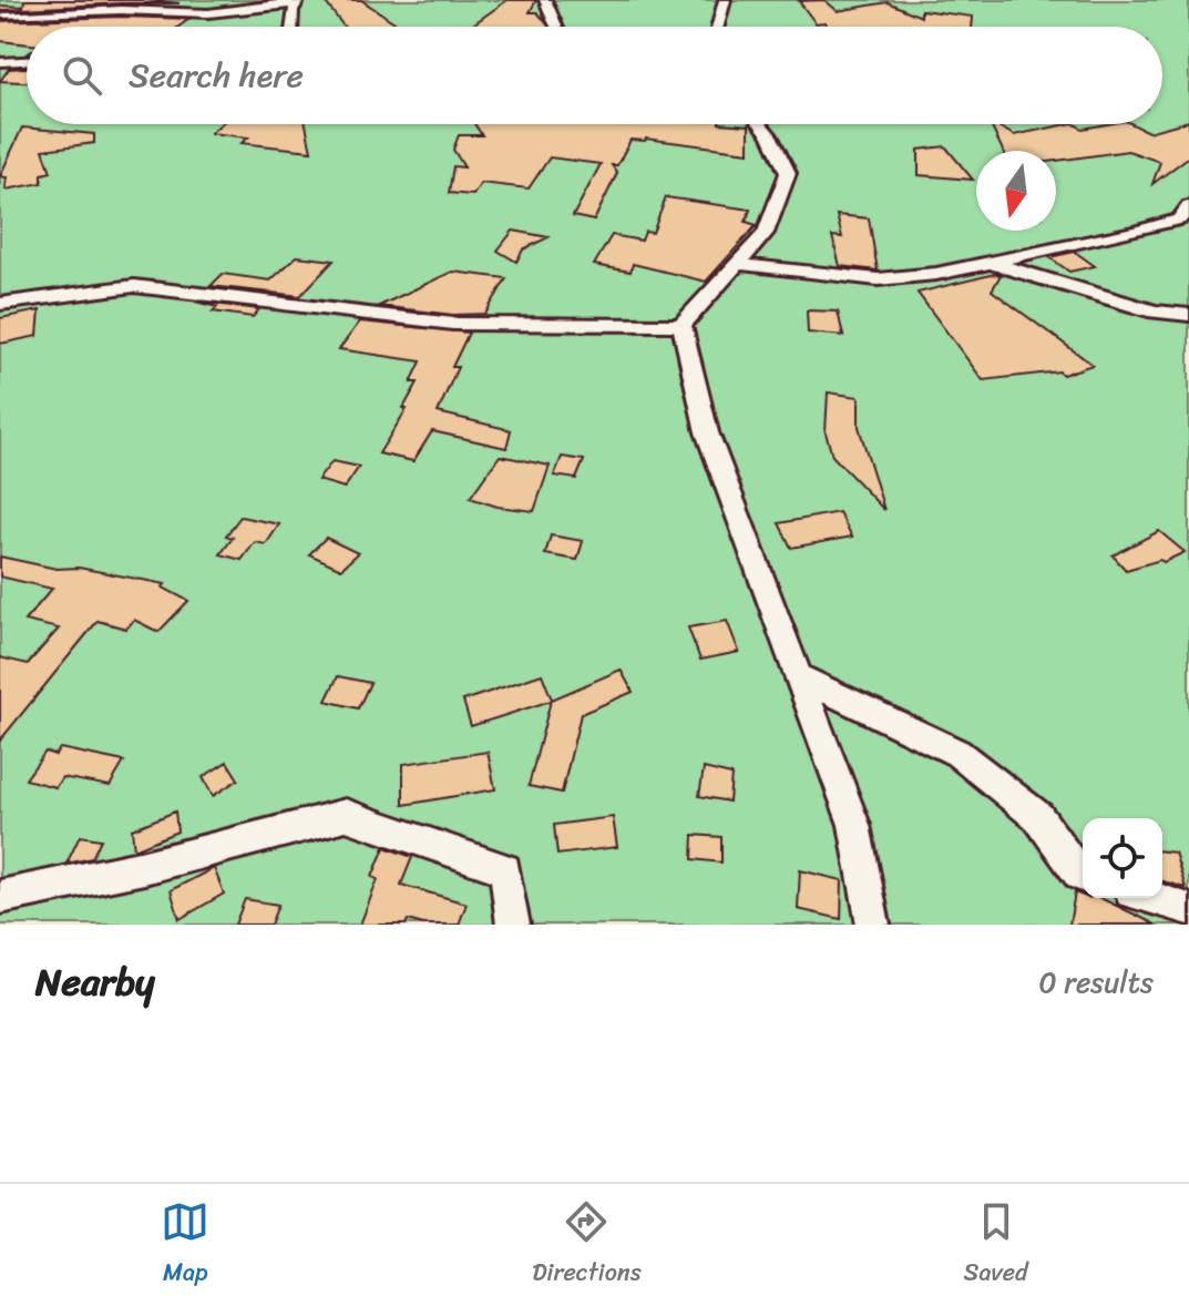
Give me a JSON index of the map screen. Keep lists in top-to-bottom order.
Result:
{
  "north": "bottom",
  "page": {
    "search": "Search here",
    "heading": ["Nearby", "0 results"],
    "nav": ["Map", "Directions", "Saved"]
  }
}
